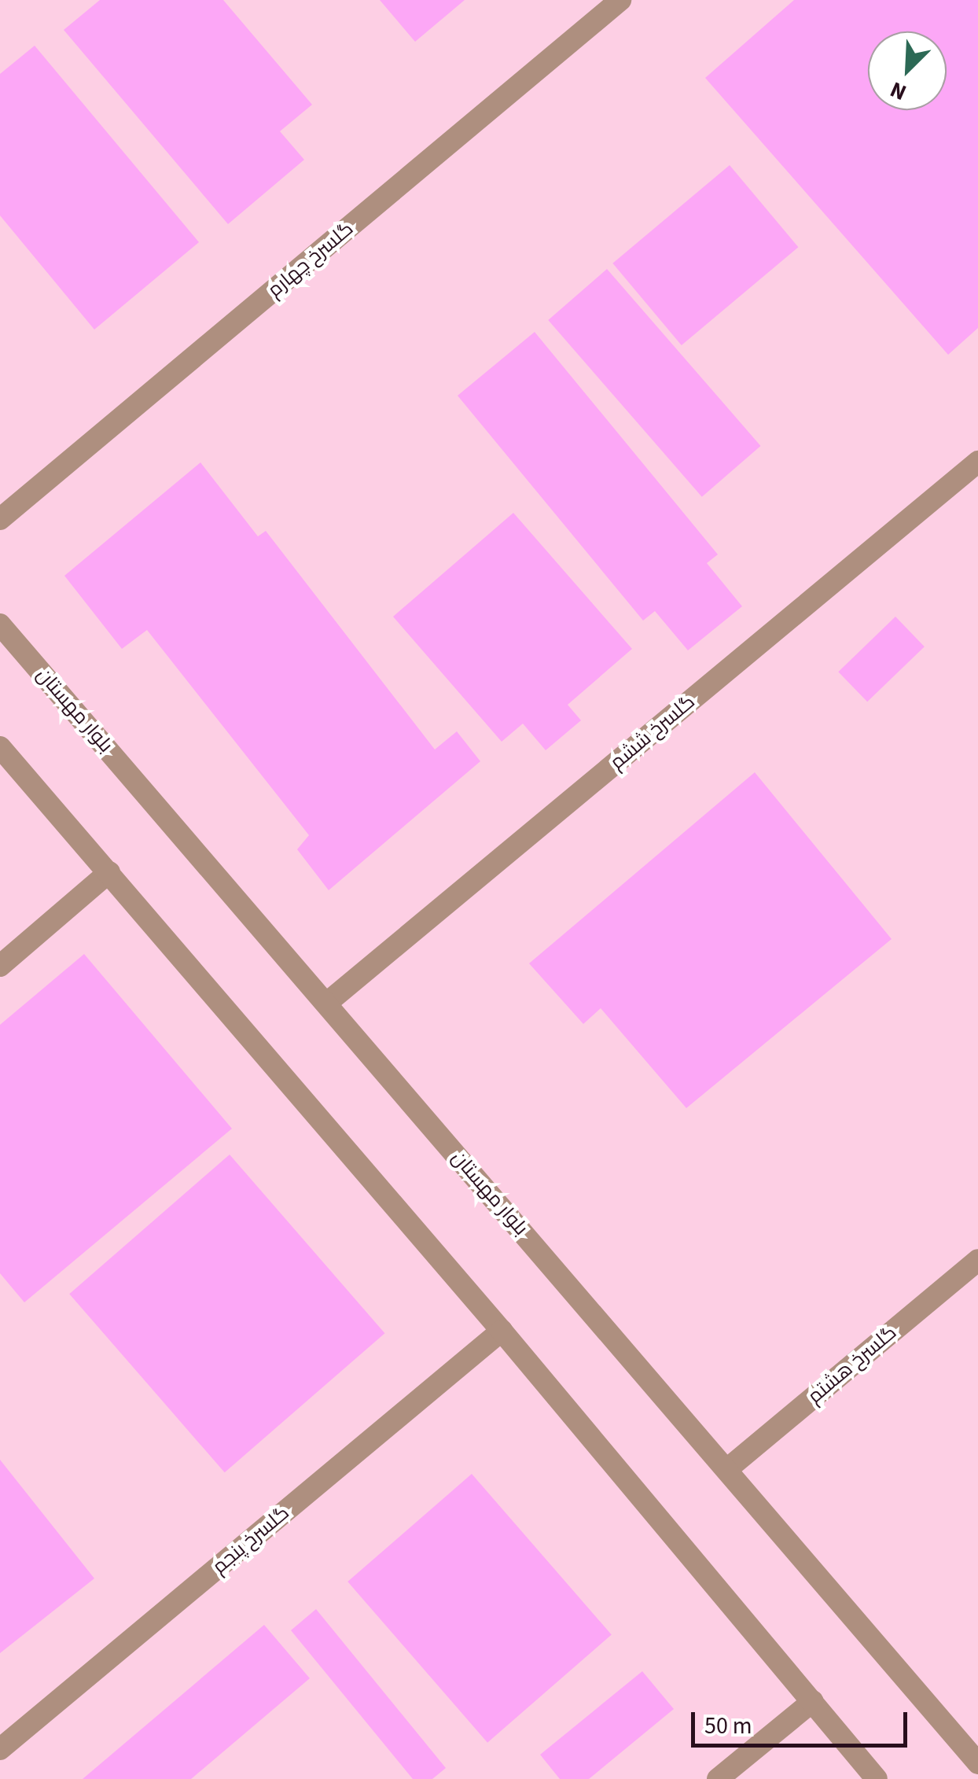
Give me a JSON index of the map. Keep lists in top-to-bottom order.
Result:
{
  "streets": {
    "street": [
      "گلسرخ چهارم",
      "بلوار مهستان",
      "گلسرخ ششم",
      "گلسرخ هشتم",
      "گلسرخ پنجم"
    ]
  },
  "crossings": [
    ["بلوار مهستان", "گلسرخ ششم"],
    ["بلوار مهستان", "گلسرخ هشتم"]
  ],
  "scale_bar": "50 m",
  "north": "bottom left"
}
